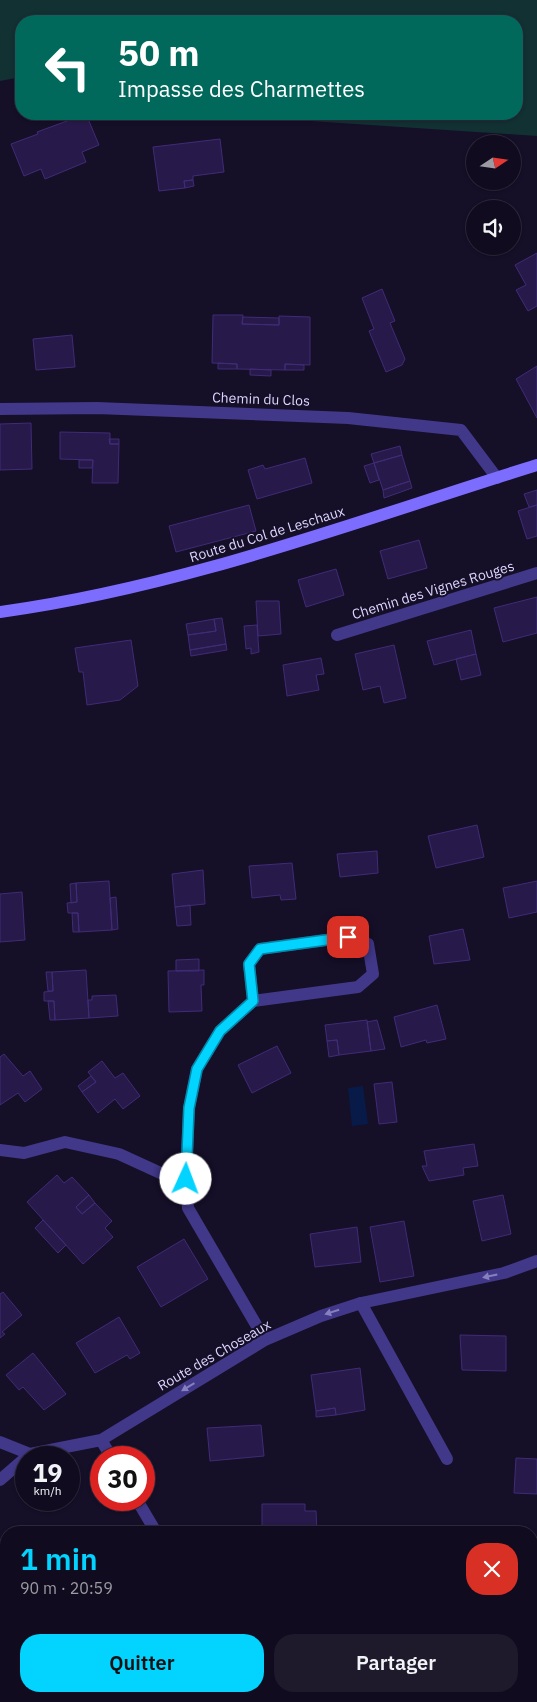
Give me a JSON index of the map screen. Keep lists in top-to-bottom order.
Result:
{
  "streets": {
    "main road": ["Route du Col de Leschaux"],
    "street": ["Chemin du Clos", "Chemin des Vignes Rouges", "Route des Choseaux"]
  },
  "crossings": [
    ["Chemin du Clos", "Route du Col de Leschaux"]
  ],
  "one_way": ["Route des Choseaux"],
  "north": "right",
  "page": {
    "turn": ["50 m", "Impasse des Charmettes"],
    "speed": "19 km/h",
    "limit": "30",
    "heading": ["1 min", "90 m · 20:59"],
    "buttons": ["Quitter", "Partager"]
  }
}
